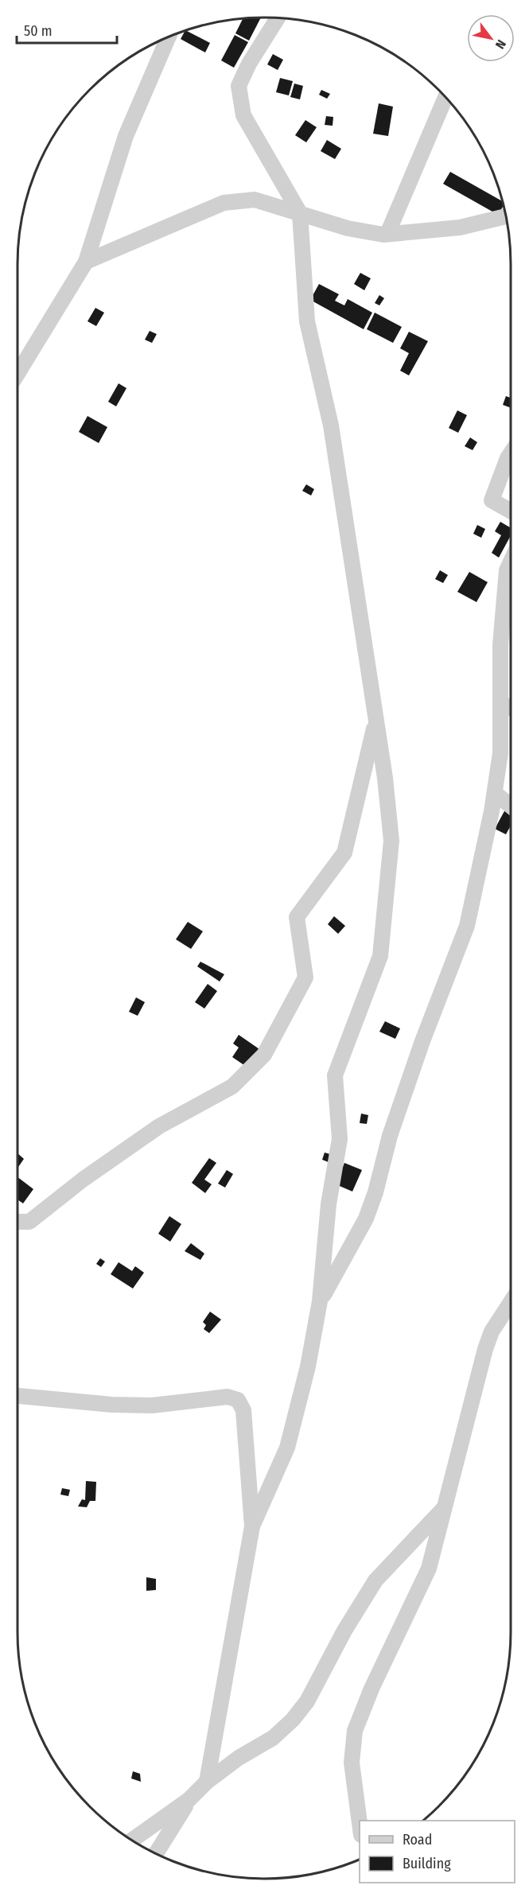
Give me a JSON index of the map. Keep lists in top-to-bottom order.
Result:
{
  "legend": ["Road", "Building"],
  "scale_bar": "50 m",
  "north": "bottom right"
}
